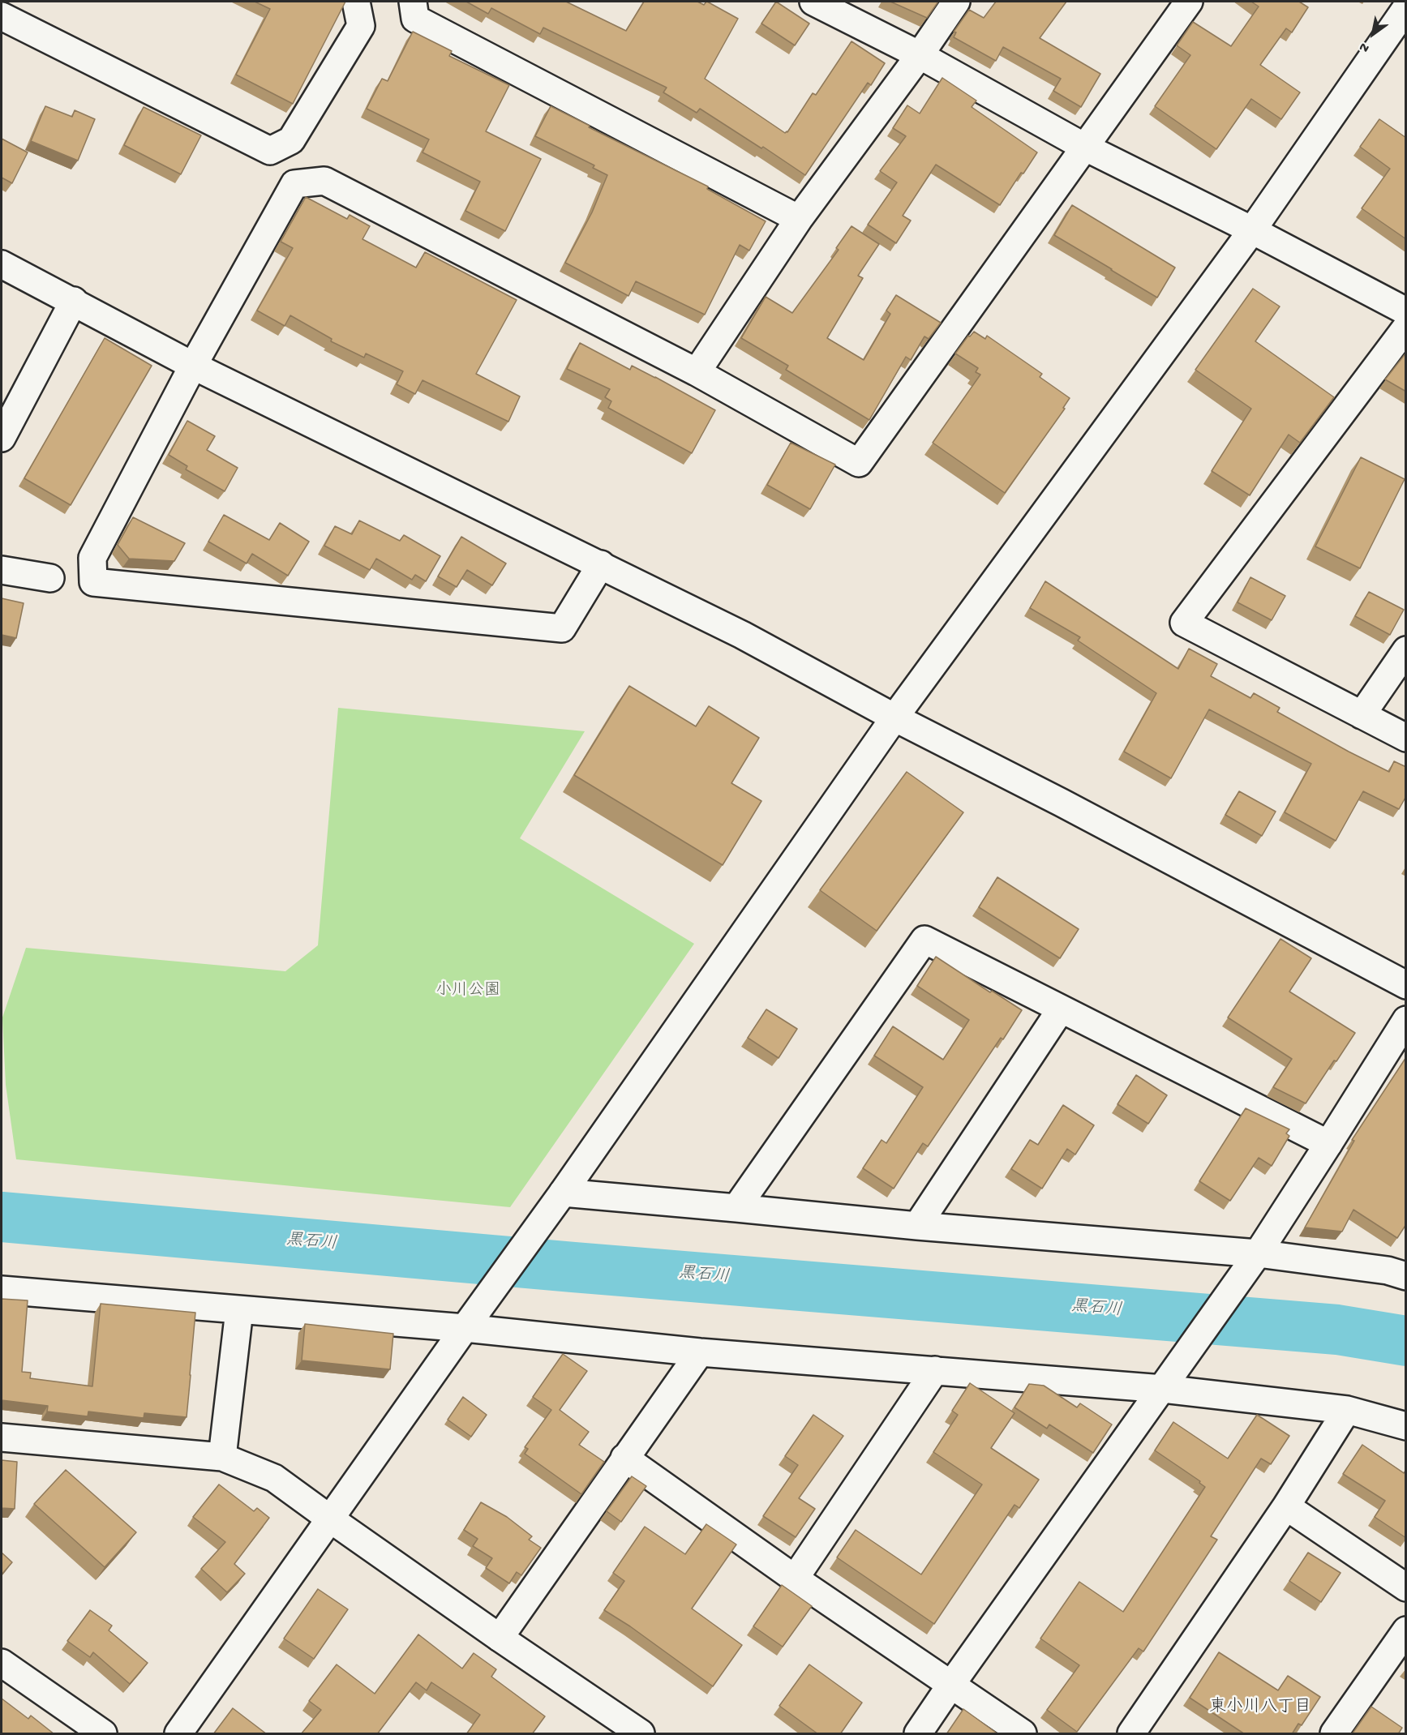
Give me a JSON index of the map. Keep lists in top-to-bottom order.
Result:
{
  "districts": ["東小川八丁目"],
  "water": ["黒石川"],
  "parks": ["小川公園"],
  "north": "bottom left"
}
